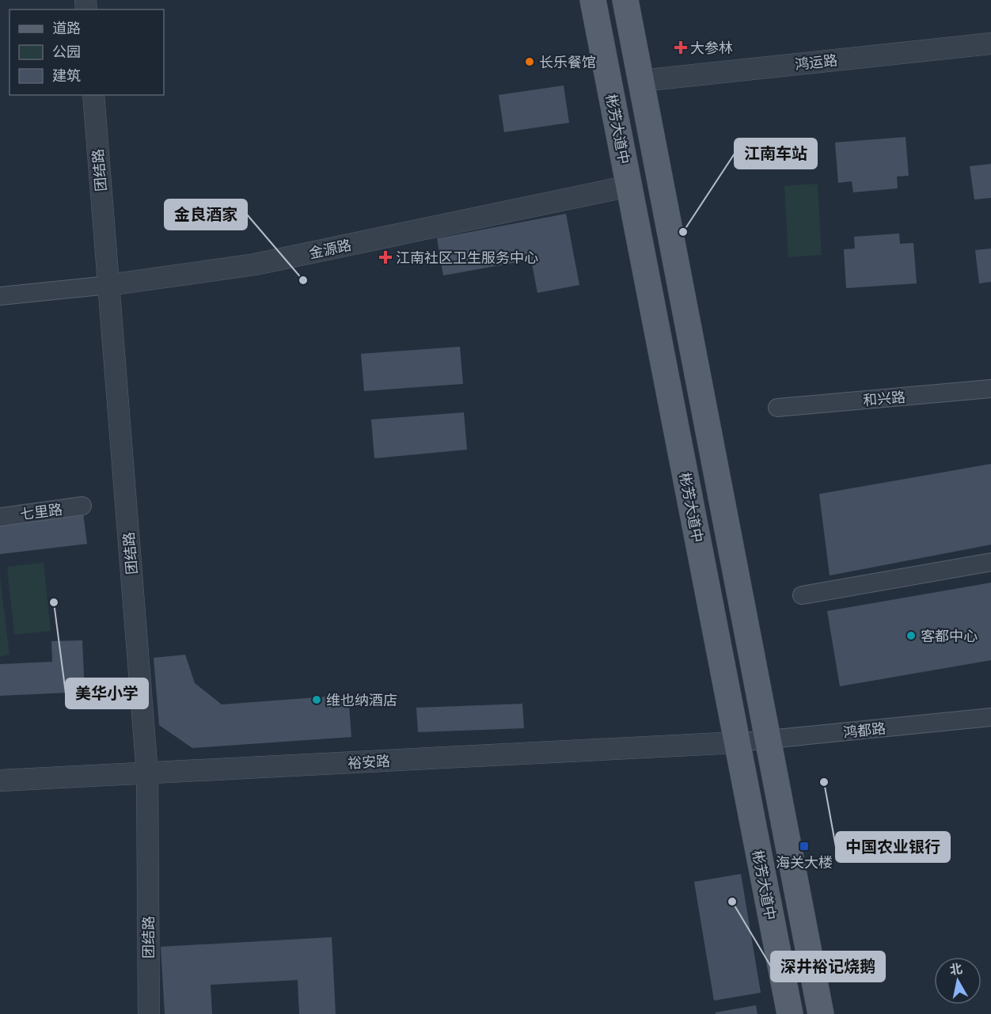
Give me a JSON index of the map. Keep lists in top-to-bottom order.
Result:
{
  "streets": {
    "main road": ["彬芳大道中"],
    "street": [
      "鸿运路",
      "团结路",
      "金源路",
      "和兴路",
      "七里路",
      "鸿都路",
      "裕安路"
    ]
  },
  "crossings": [
    ["彬芳大道中", "金源路"],
    ["彬芳大道中", "鸿都路"],
    ["彬芳大道中", "裕安路"],
    ["团结路", "金源路"],
    ["团结路", "裕安路"],
    ["鸿都路", "裕安路"]
  ],
  "places": {
    "health": ["大参林", "江南社区卫生服务中心"],
    "other": [
      "长乐餐馆",
      "江南车站",
      "金良酒家",
      "美华小学",
      "客都中心",
      "维也纳酒店",
      "中国农业银行",
      "深井裕记烧鹅"
    ],
    "transit": ["海关大楼"]
  },
  "legend": ["道路", "公园", "建筑"],
  "north": "top"
}
